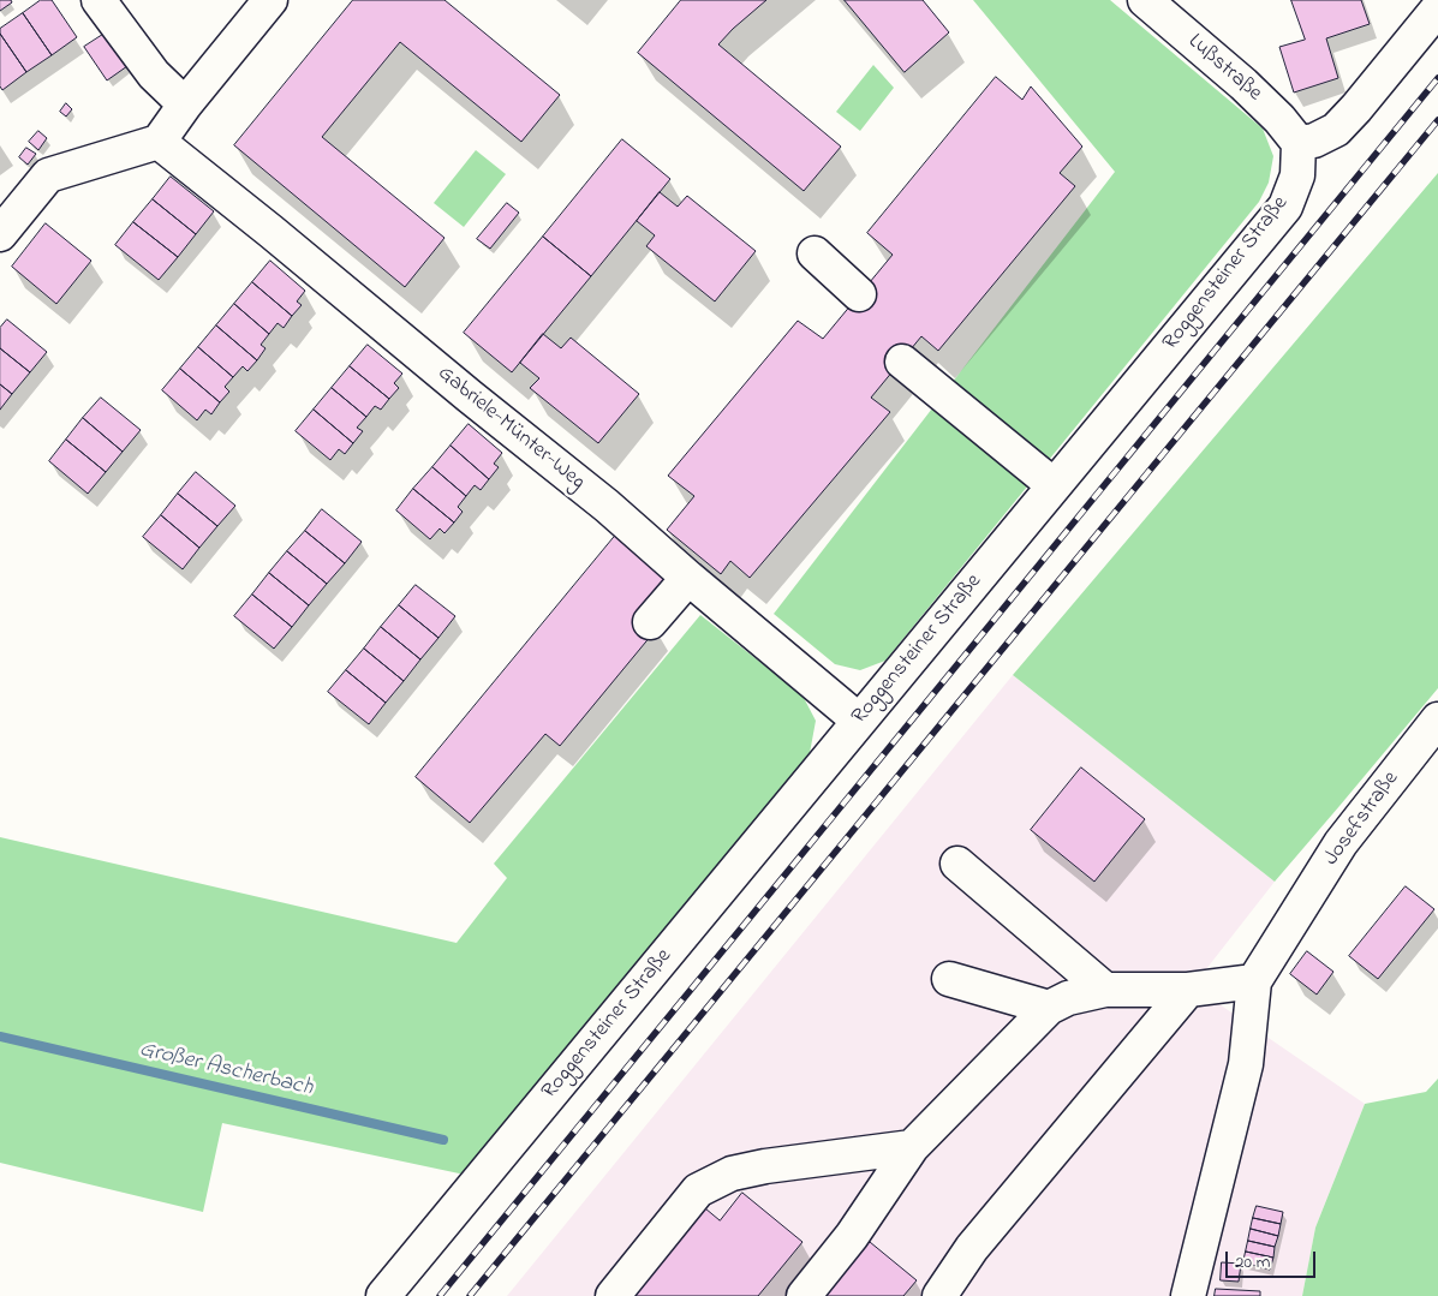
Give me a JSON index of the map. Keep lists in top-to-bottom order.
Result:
{
  "streets": {
    "street": [
      "Lußstraße",
      "Roggensteiner Straße",
      "Gabriele-Münter-Weg",
      "Josefstraße"
    ]
  },
  "crossings": [
    ["Lußstraße", "Roggensteiner Straße"],
    ["Roggensteiner Straße", "Gabriele-Münter-Weg"]
  ],
  "water": ["Großer Ascherbach"],
  "scale_bar": "20 m"
}
